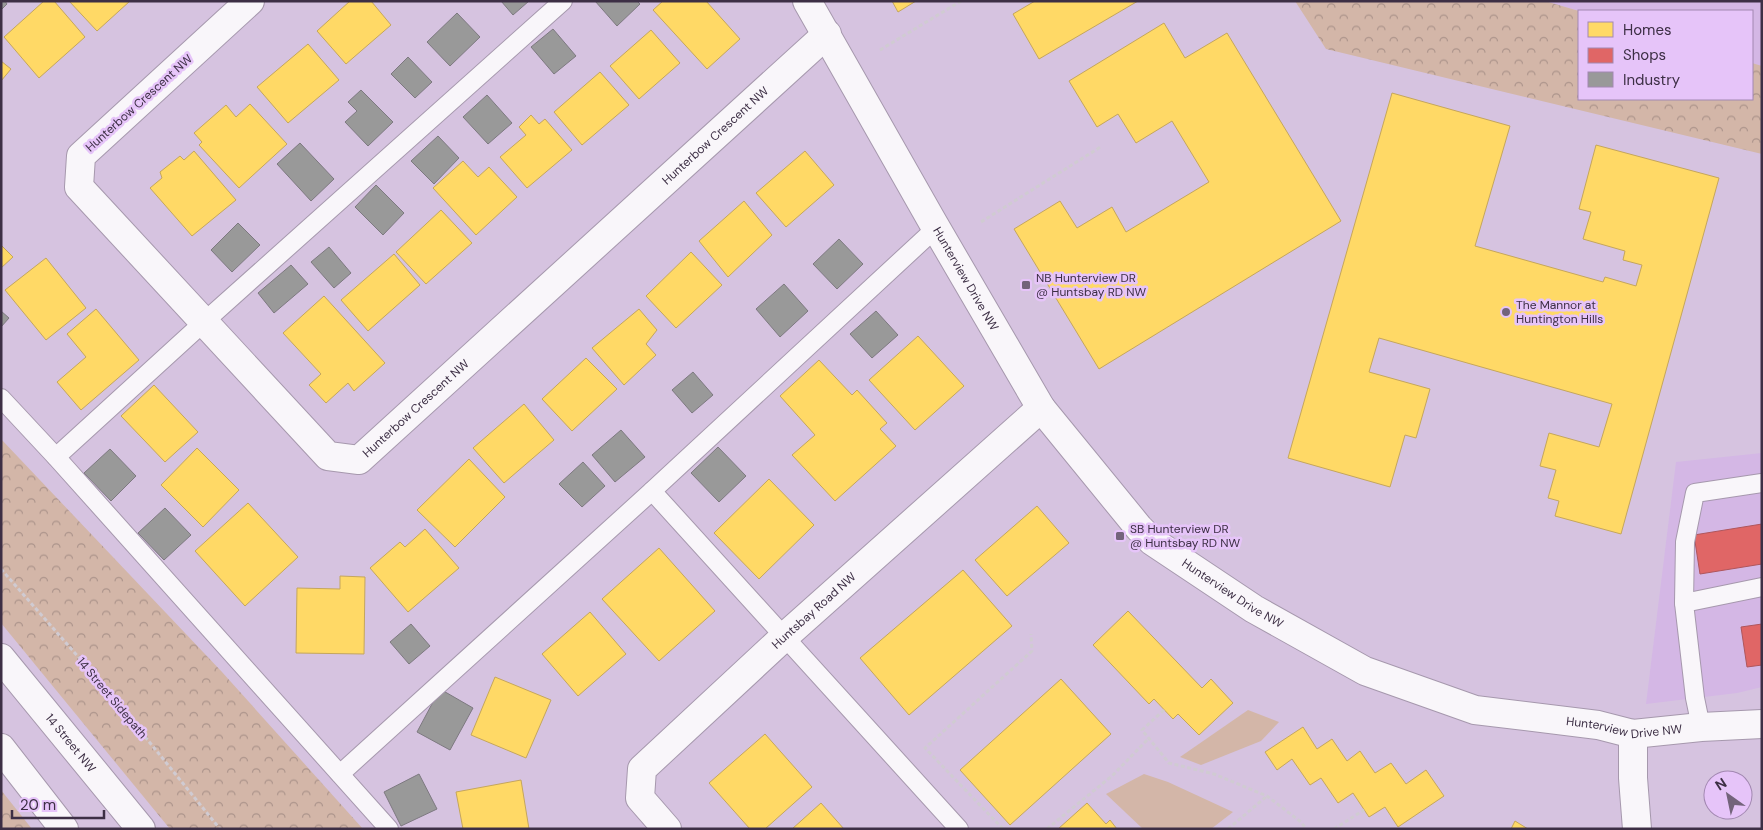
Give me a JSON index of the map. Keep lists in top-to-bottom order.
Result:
{
  "streets": {
    "street": [
      "Hunterbow Crescent NW",
      "Hunterview Drive NW",
      "Huntsbay Road NW",
      "14 Street NW"
    ],
    "path": ["14 Street Sidepath"]
  },
  "crossings": [
    ["Hunterbow Crescent NW", "Hunterview Drive NW"],
    ["Hunterview Drive NW", "Huntsbay Road NW"]
  ],
  "places": {
    "transit": ["NB Hunterview DR @ Huntsbay RD NW", "SB Hunterview DR @ Huntsbay RD NW"],
    "other": ["The Mannor at Huntington Hills"]
  },
  "legend": ["Homes", "Shops", "Industry"],
  "scale_bar": "20 m",
  "north": "top left"
}
